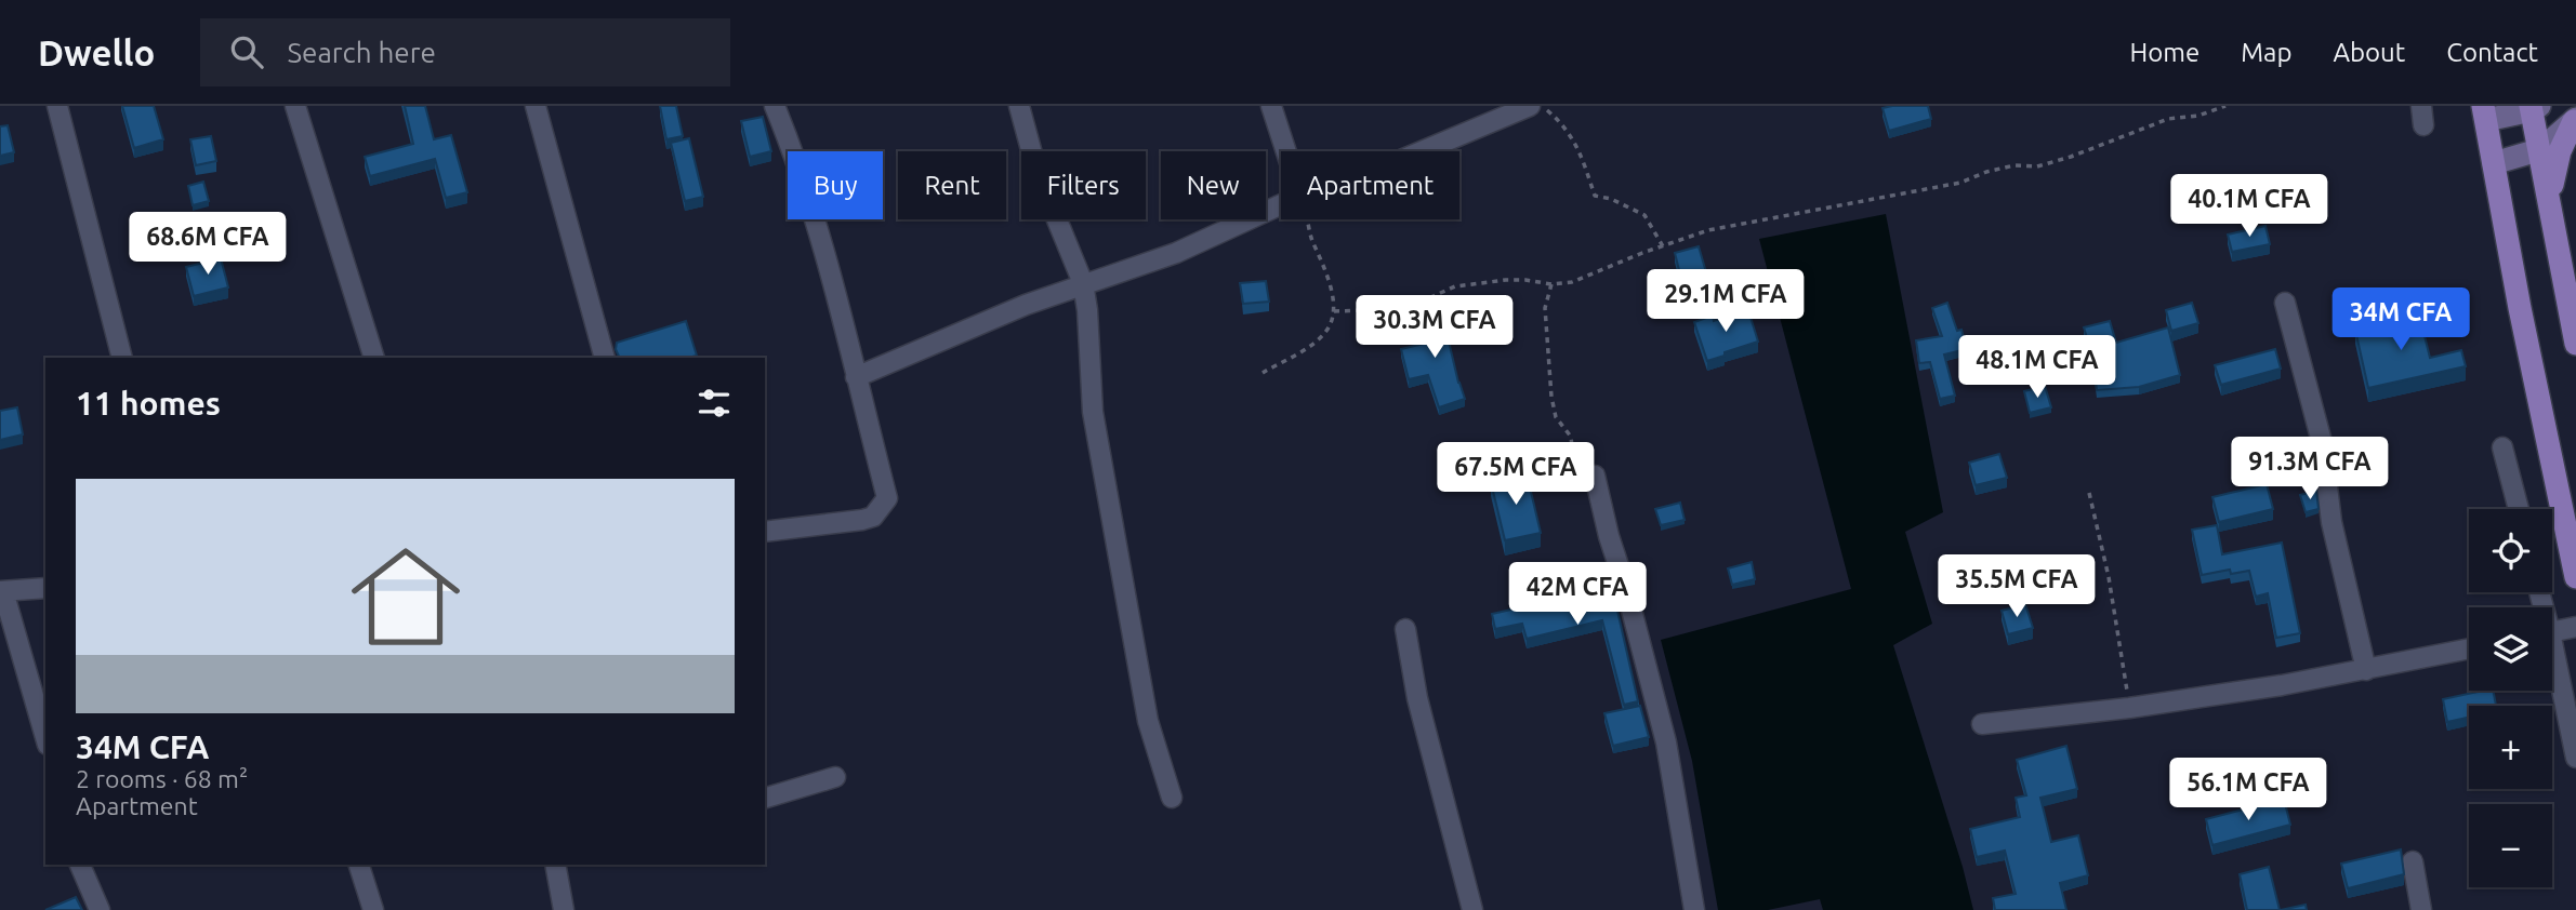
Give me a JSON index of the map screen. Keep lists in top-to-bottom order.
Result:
{
  "page": {
    "header": "Dwello",
    "search": "Search here",
    "nav": [
      "Home",
      "Map",
      "About",
      "Contact"
    ],
    "chip": [
      "Buy",
      "Rent",
      "Filters",
      "New",
      "Apartment"
    ],
    "price": [
      "40.1M CFA",
      "68.6M CFA",
      "29.1M CFA",
      "34M CFA",
      "30.3M CFA",
      "48.1M CFA",
      "91.3M CFA",
      "67.5M CFA",
      "35.5M CFA",
      "42M CFA",
      "56.1M CFA"
    ],
    "heading": "11 homes",
    "list": [
      {
        "name": "34M CFA",
        "note": "2 rooms · 68 m² · Apartment"
      }
    ],
    "map_buttons": ["+", "−"]
  }
}
